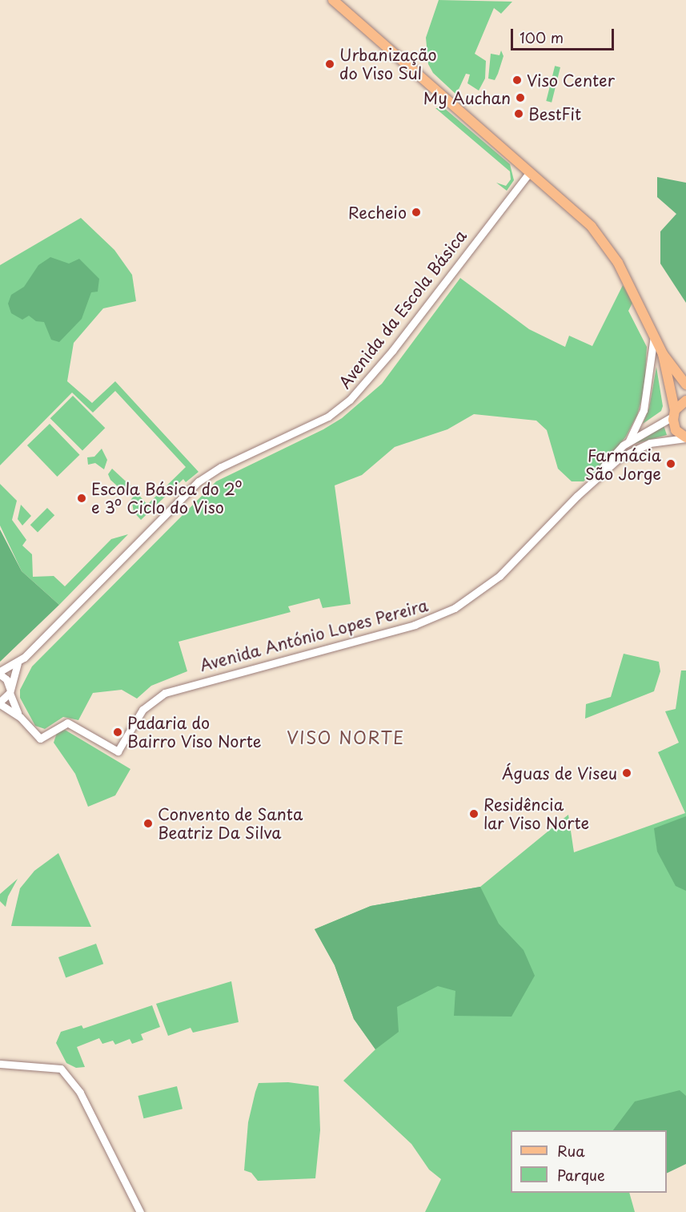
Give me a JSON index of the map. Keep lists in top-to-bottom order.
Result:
{
  "streets": {
    "street": ["Avenida da Escola Básica", "Avenida António Lopes Pereira"]
  },
  "districts": ["VISO NORTE"],
  "places": [
    "Urbanização do Viso Sul",
    "Viso Center",
    "My Auchan",
    "BestFit",
    "Recheio",
    "Farmácia São Jorge",
    "Escola Básica do 2º e 3º Ciclo do Viso",
    "Padaria do Bairro Viso Norte",
    "Águas de Viseu",
    "Residência lar Viso Norte",
    "Convento de Santa Beatriz Da Silva"
  ],
  "legend": ["Rua", "Parque"],
  "scale_bar": "100 m"
}
